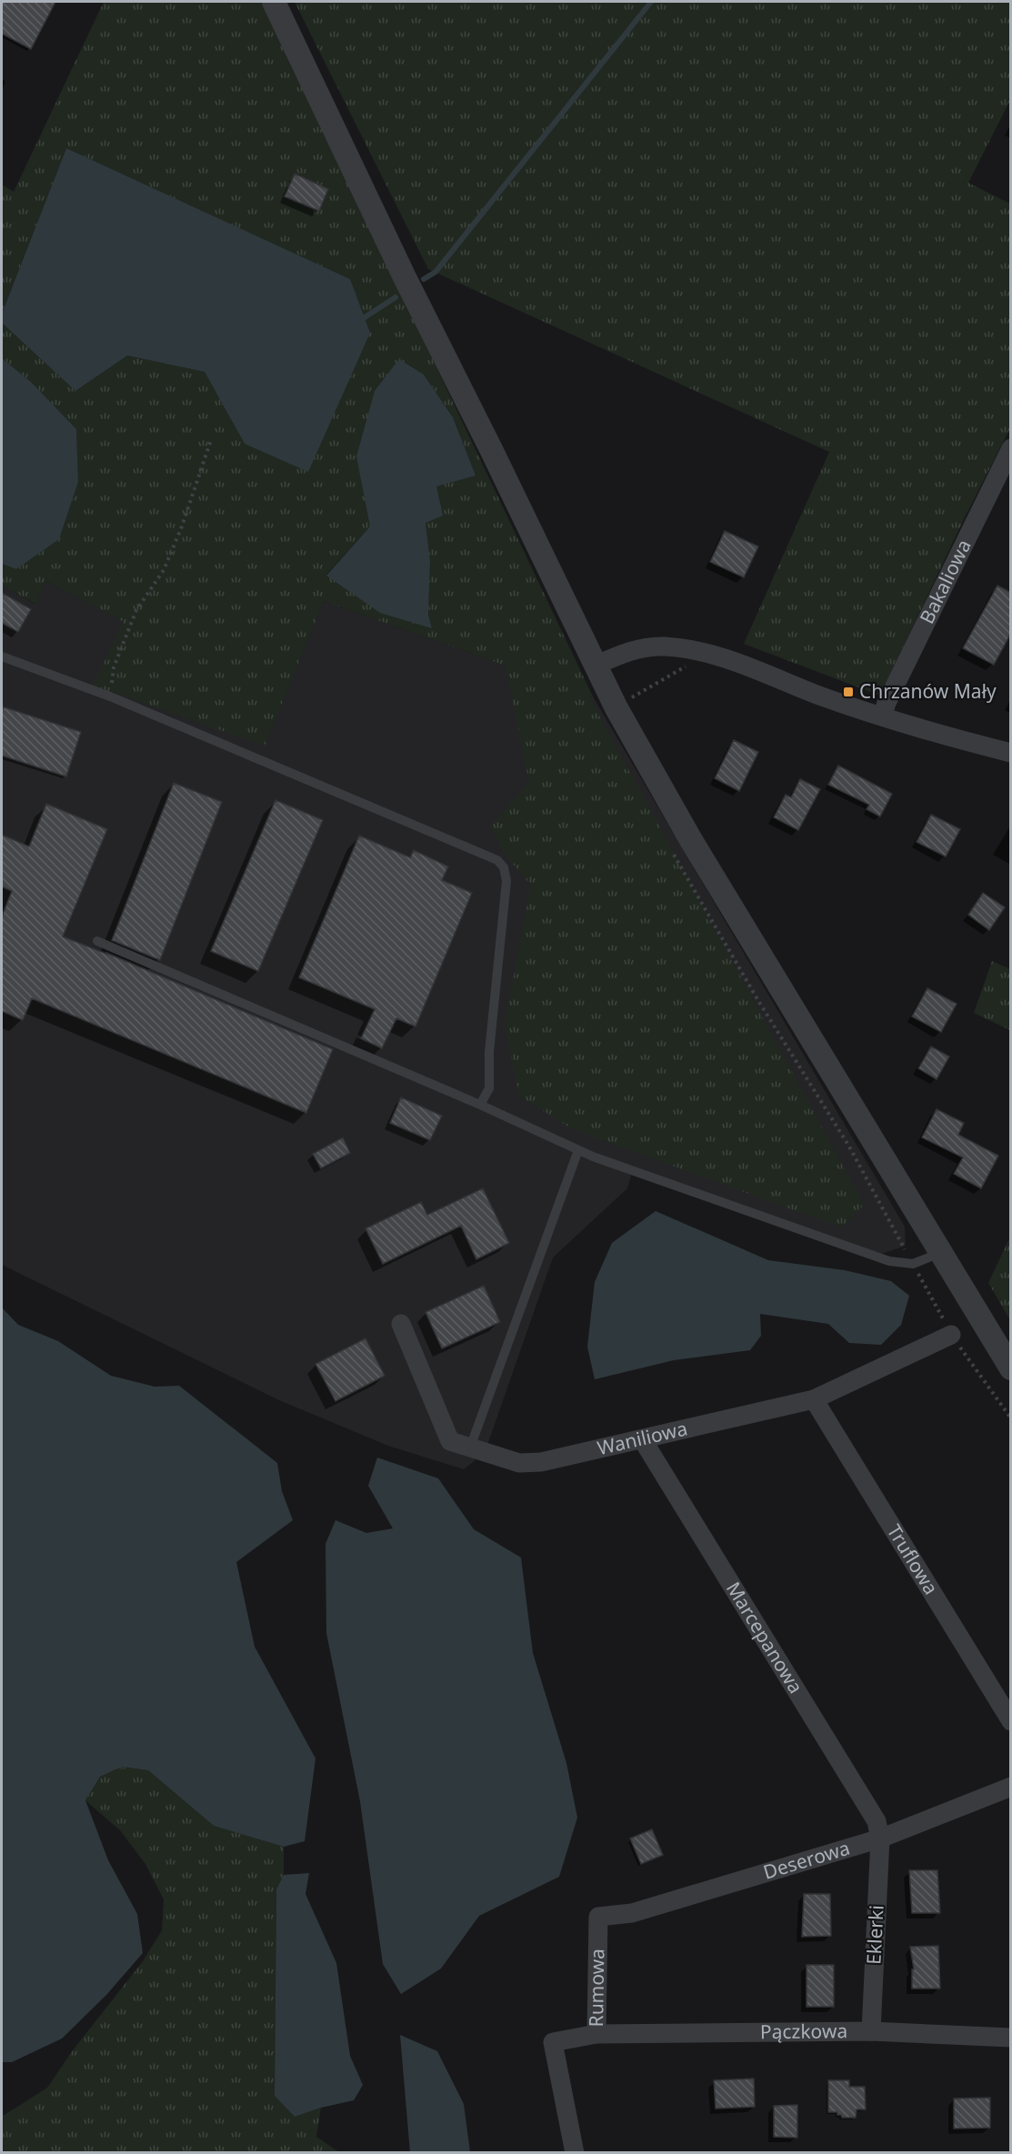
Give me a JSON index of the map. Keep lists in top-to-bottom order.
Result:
{
  "streets": {
    "street": [
      "Bakaliowa",
      "Waniliowa",
      "Truflowa",
      "Marcepanowa",
      "Deserowa",
      "Eklerki",
      "Rumowa",
      "Pączkowa"
    ]
  },
  "crossings": [
    ["Waniliowa", "Truflowa"],
    ["Waniliowa", "Marcepanowa"],
    ["Marcepanowa", "Deserowa"],
    ["Marcepanowa", "Eklerki"],
    ["Deserowa", "Eklerki"],
    ["Deserowa", "Rumowa"],
    ["Eklerki", "Pączkowa"],
    ["Rumowa", "Pączkowa"]
  ],
  "places": {
    "transit": ["Chrzanów Mały"]
  }
}
